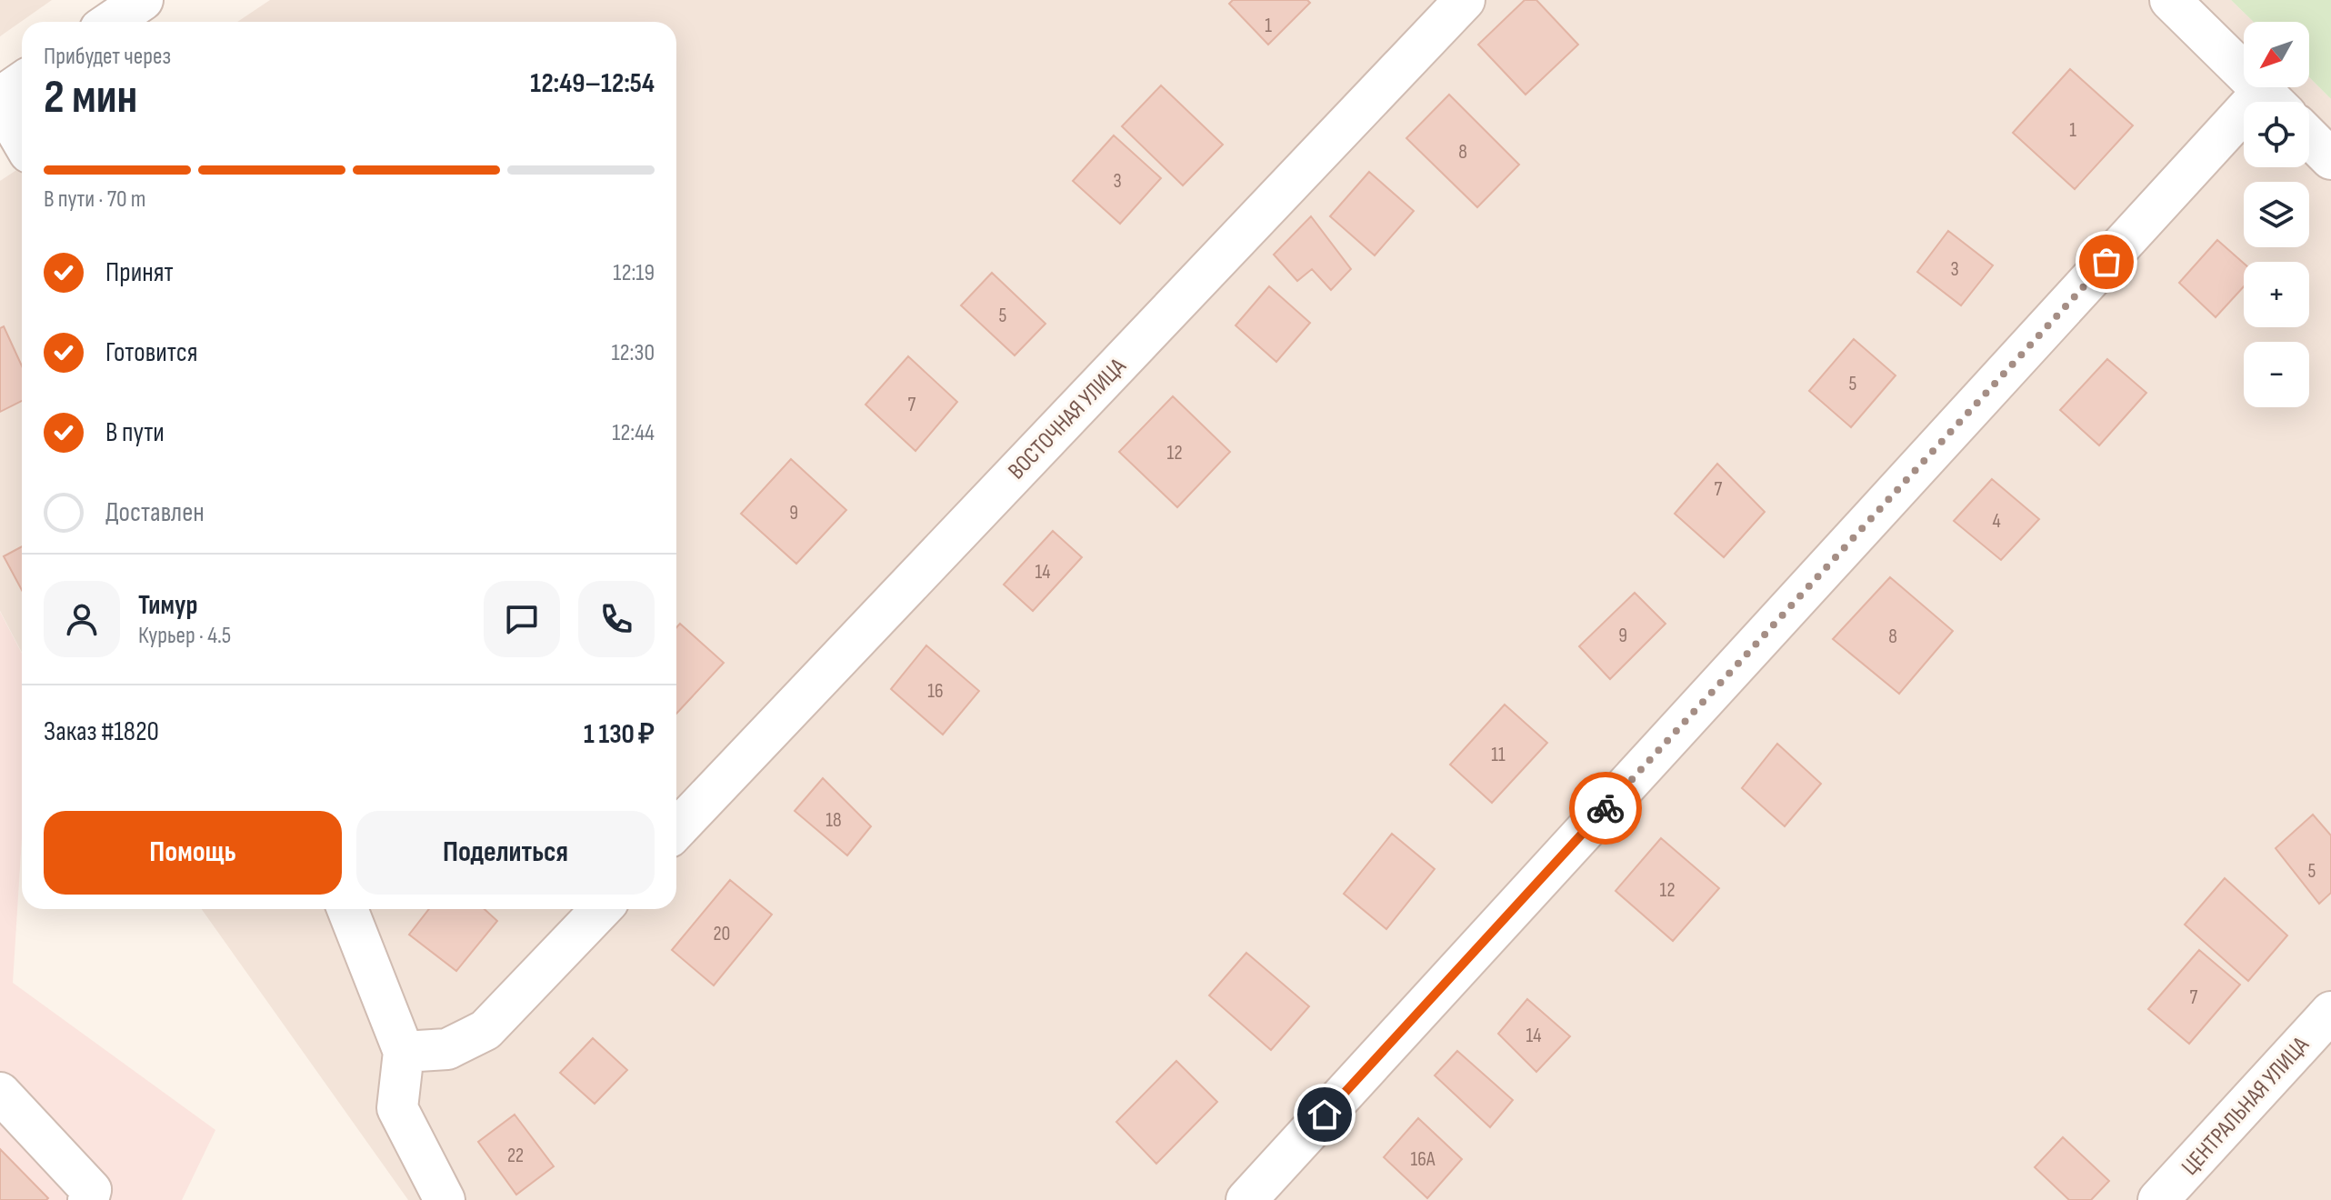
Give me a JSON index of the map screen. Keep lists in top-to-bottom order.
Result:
{
  "streets": {
    "street": ["ВОСТОЧНАЯ УЛИЦА", "ЦЕНТРАЛЬНАЯ УЛИЦА"]
  },
  "house_numbers": [
    "1",
    "1",
    "8",
    "3",
    "3",
    "5",
    "5",
    "7",
    "12",
    "7",
    "9",
    "4",
    "14",
    "9",
    "8",
    "16",
    "11",
    "18",
    "5",
    "12",
    "20",
    "7",
    "14",
    "22",
    "16А"
  ],
  "north": "bottom left",
  "page": {
    "map_buttons": ["+", "−"],
    "heading": ["2 мин", "Прибудет через", "12:49–12:54"],
    "panel": [
      "Тимур",
      "Курьер · 4.5",
      "Заказ #1820",
      "1 130 ₽"
    ],
    "bar": "В пути · 70 m",
    "list": [
      ["Принят", "12:19"],
      ["Готовится", "12:30"],
      ["В пути", "12:44"],
      "Доставлен"
    ],
    "buttons": ["Помощь", "Поделиться"]
  }
}
